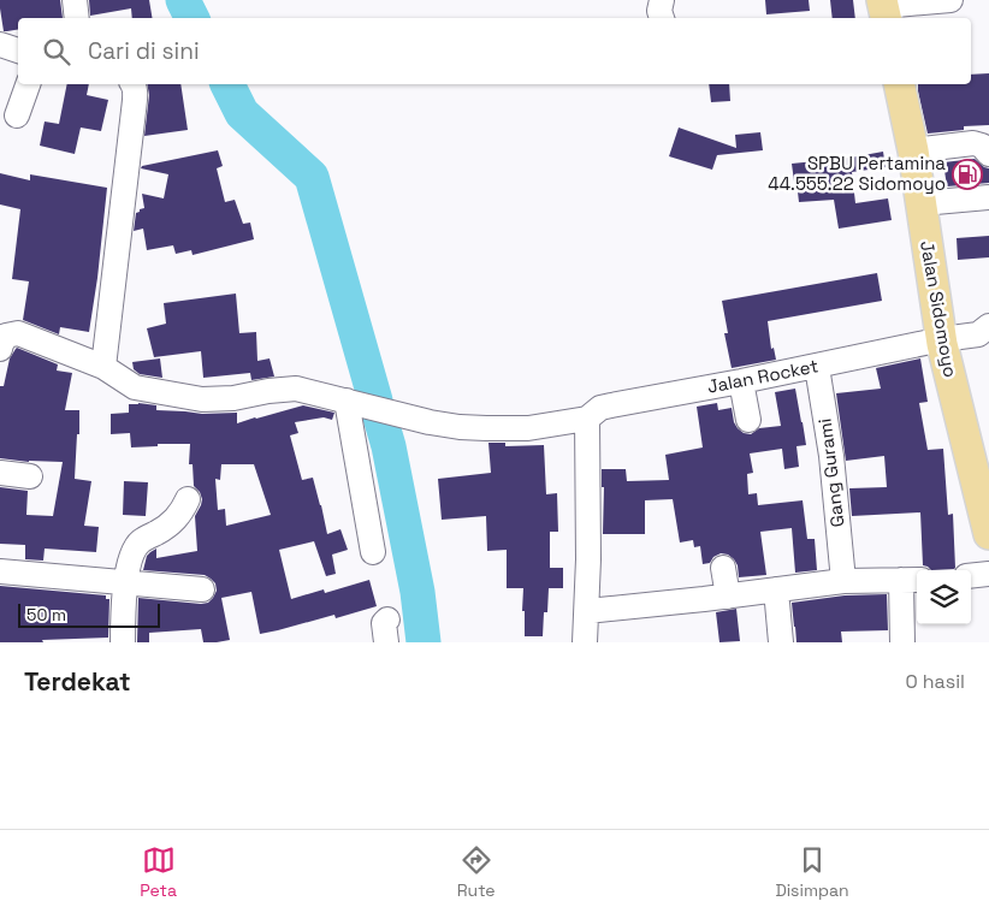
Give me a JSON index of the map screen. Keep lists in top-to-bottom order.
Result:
{
  "streets": {
    "main road": ["Jalan Sidomoyo"],
    "street": ["Jalan Rocket", "Gang Gurami"]
  },
  "crossings": [
    ["Jalan Sidomoyo", "Jalan Rocket"],
    ["Jalan Rocket", "Gang Gurami"]
  ],
  "places": {
    "fuel station": ["SPBU Pertamina 44.555.22 Sidomoyo"]
  },
  "scale_bar": "50 m",
  "page": {
    "search": "Cari di sini",
    "scale": "50 m",
    "heading": ["Terdekat", "0 hasil"],
    "nav": ["Peta", "Rute", "Disimpan"]
  }
}
